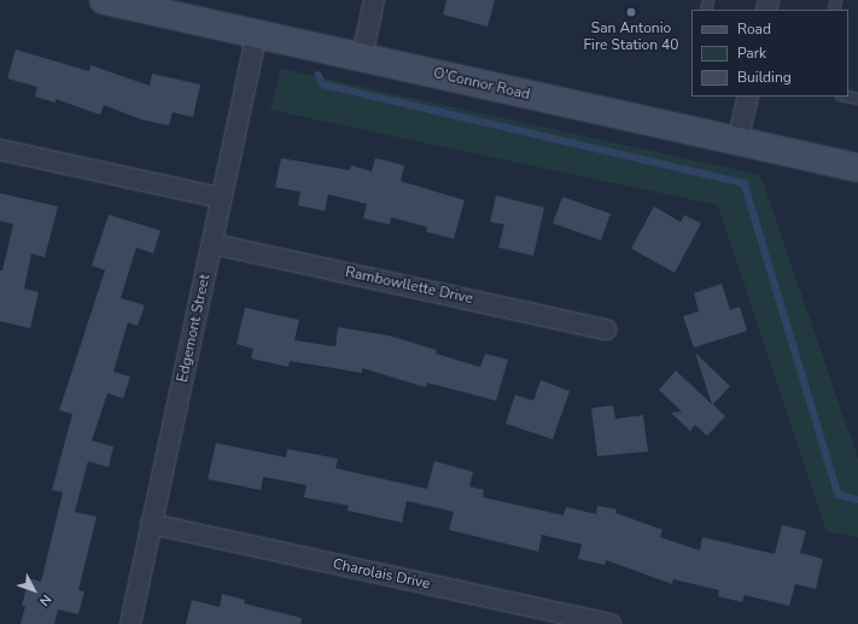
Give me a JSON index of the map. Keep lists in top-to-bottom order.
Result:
{
  "streets": {
    "main road": ["O'Connor Road"],
    "street": ["Rambowllette Drive", "Edgemont Street", "Charolais Drive"]
  },
  "crossings": [
    ["O'Connor Road", "Edgemont Street"],
    ["Rambowllette Drive", "Edgemont Street"],
    ["Edgemont Street", "Charolais Drive"]
  ],
  "places": ["San Antonio Fire Station 40"],
  "legend": ["Road", "Park", "Building"],
  "north": "bottom right"
}
